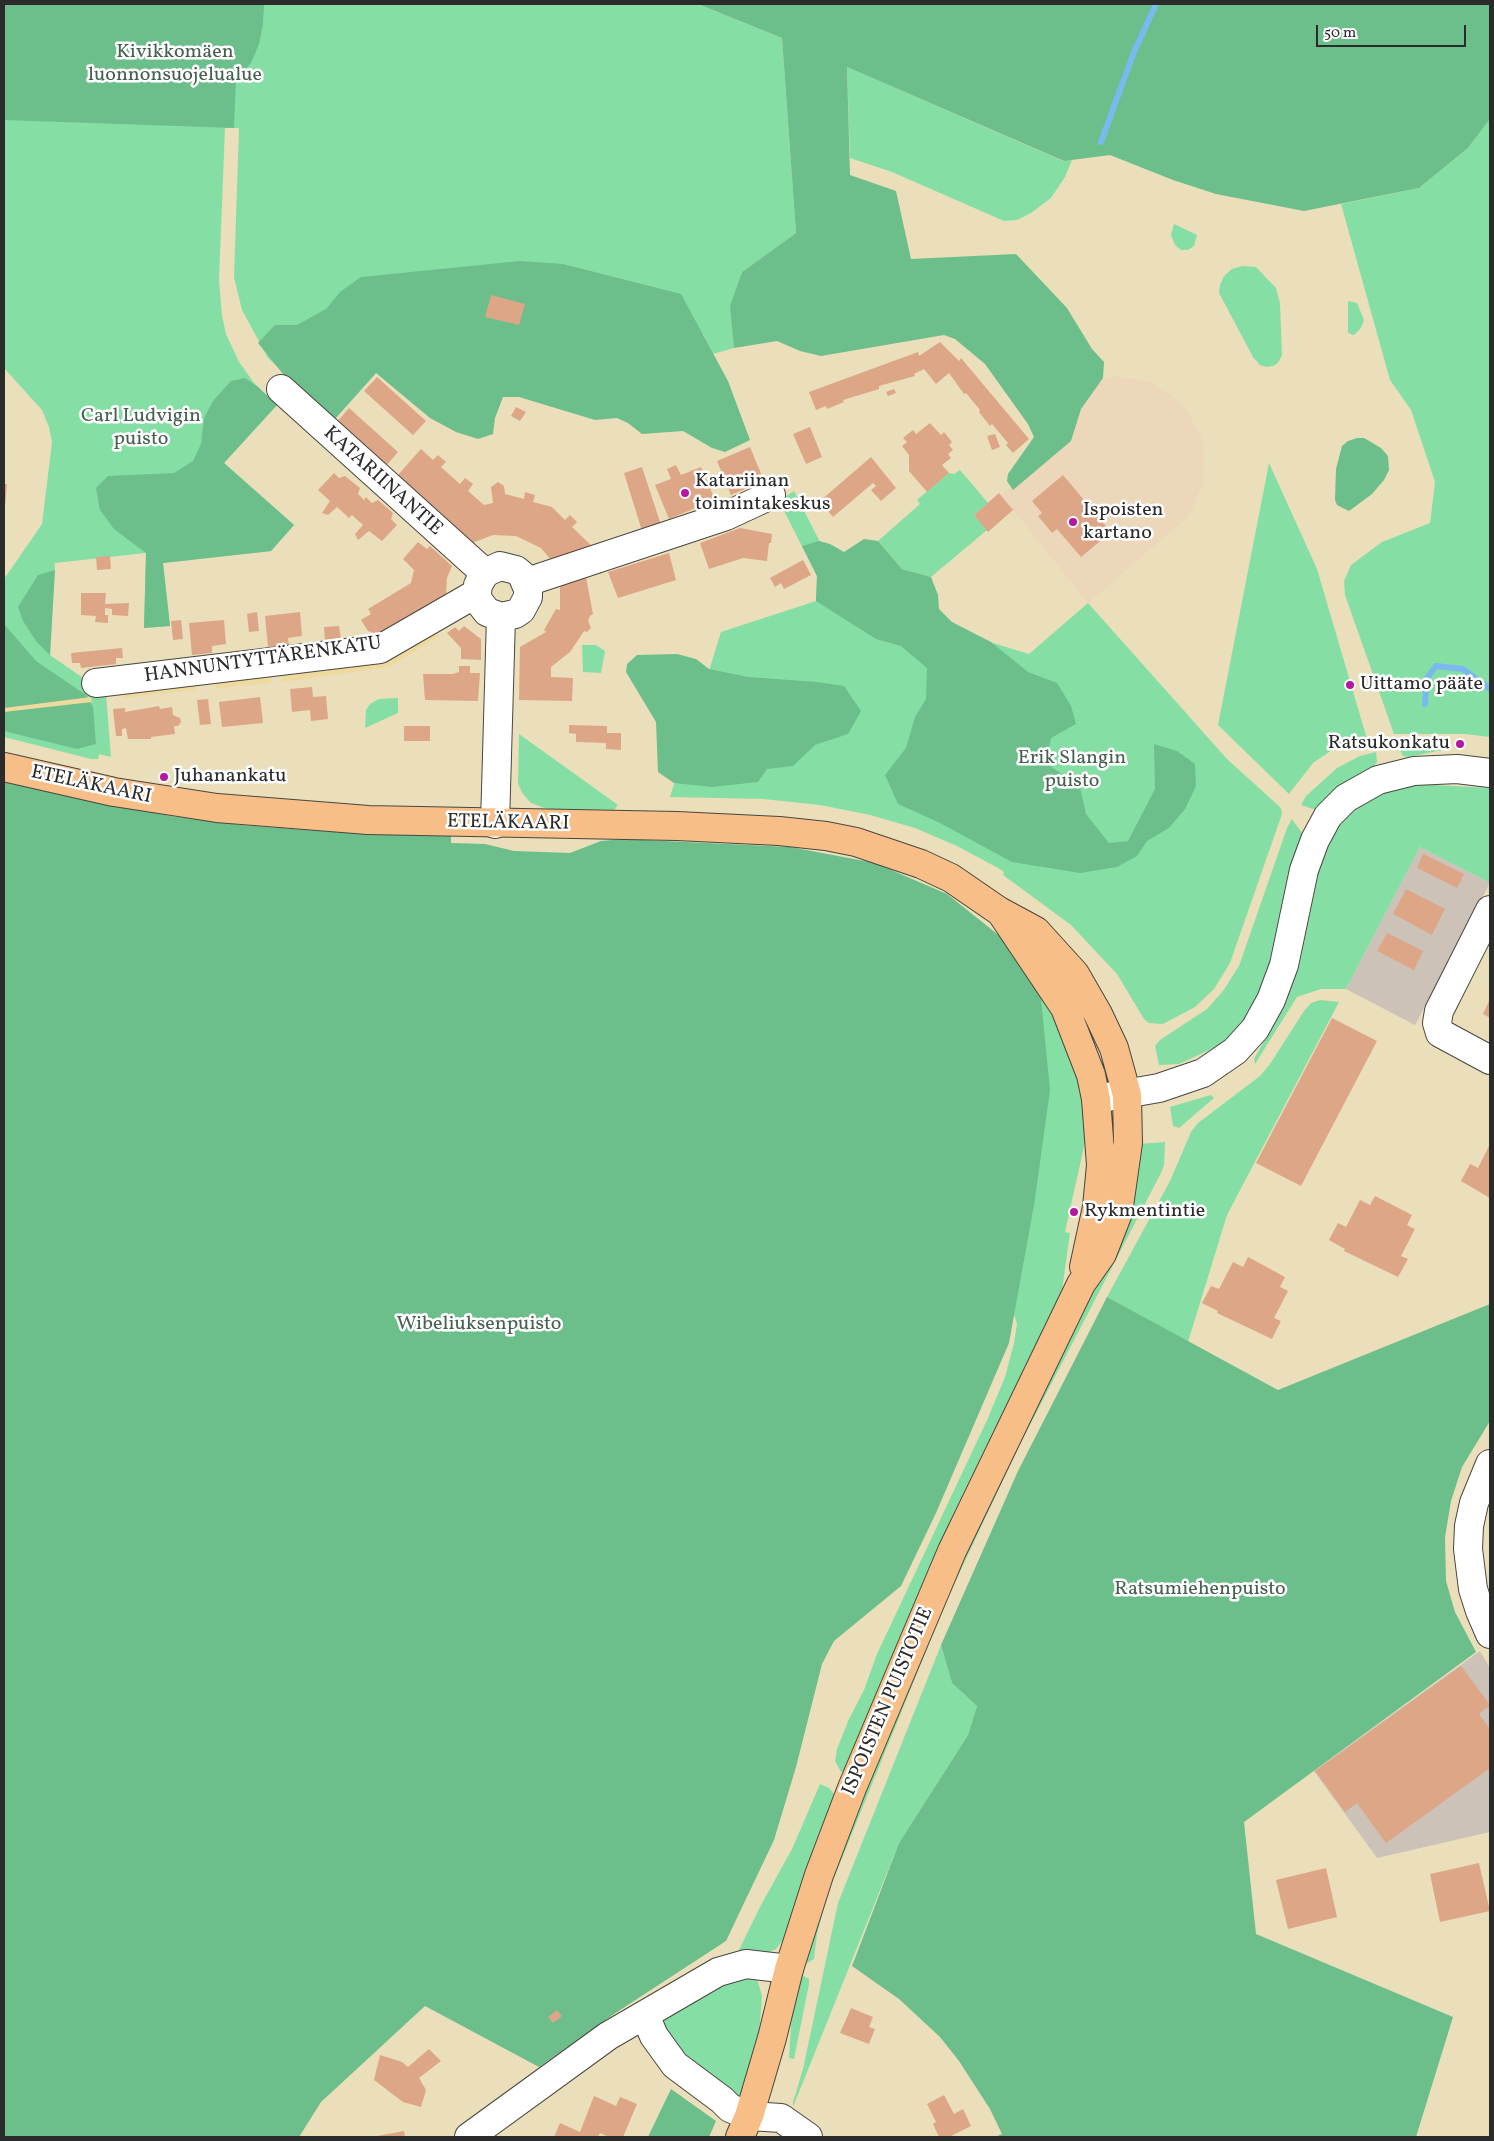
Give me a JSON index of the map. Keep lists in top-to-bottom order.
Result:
{
  "streets": {
    "main road": ["ETELÄKAARI", "ISPOISTEN PUISTOTIE"],
    "street": ["KATARIINANTIE", "HANNUNTYTTÄRENKATU"]
  },
  "crossings": [
    ["KATARIINANTIE", "HANNUNTYTTÄRENKATU"],
    ["ETELÄKAARI", "ISPOISTEN PUISTOTIE"]
  ],
  "parks": [
    "Kivikkomäen luonnonsuojelualue",
    "Carl Ludvigin puisto",
    "Erik Slangin puisto",
    "Wibeliuksenpuisto",
    "Ratsumiehenpuisto"
  ],
  "places": [
    "Katariinan toimintakeskus",
    "Ispoisten kartano",
    "Uittamo pääte",
    "Ratsukonkatu",
    "Juhanankatu",
    "Rykmentintie"
  ],
  "scale_bar": "50 m"
}
